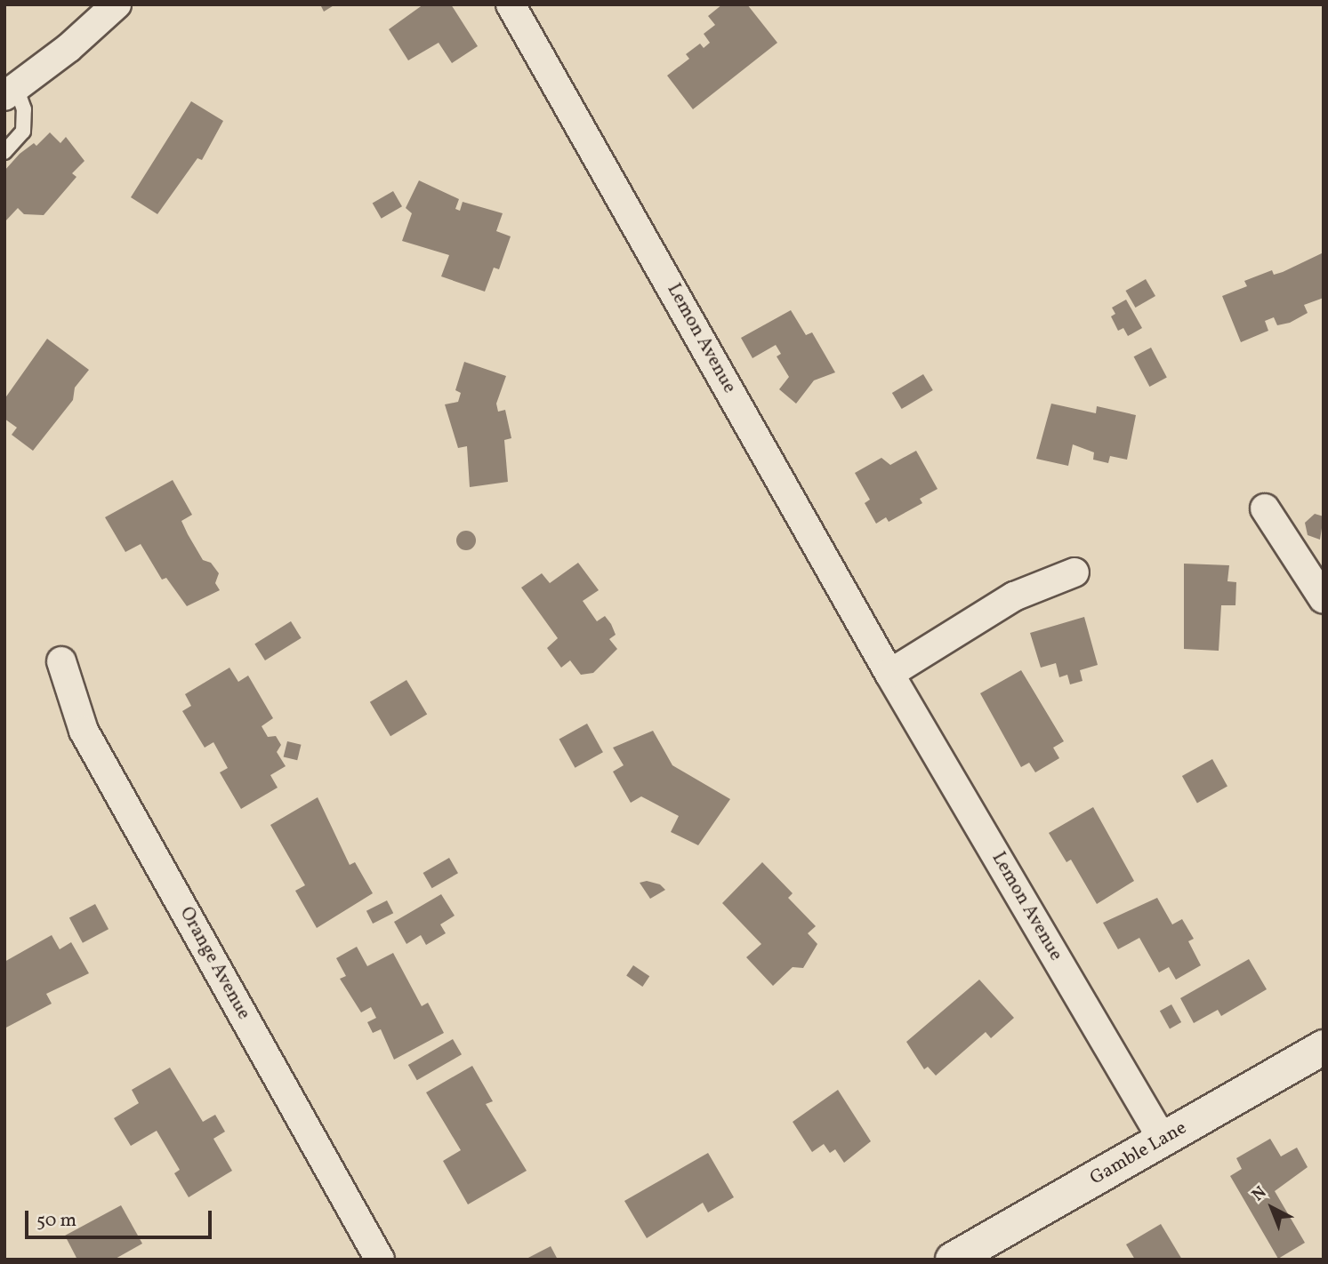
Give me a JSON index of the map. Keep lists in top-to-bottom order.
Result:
{
  "streets": {
    "street": ["Lemon Avenue", "Orange Avenue", "Gamble Lane"]
  },
  "crossings": [
    ["Lemon Avenue", "Gamble Lane"]
  ],
  "scale_bar": "50 m",
  "north": "top left"
}
